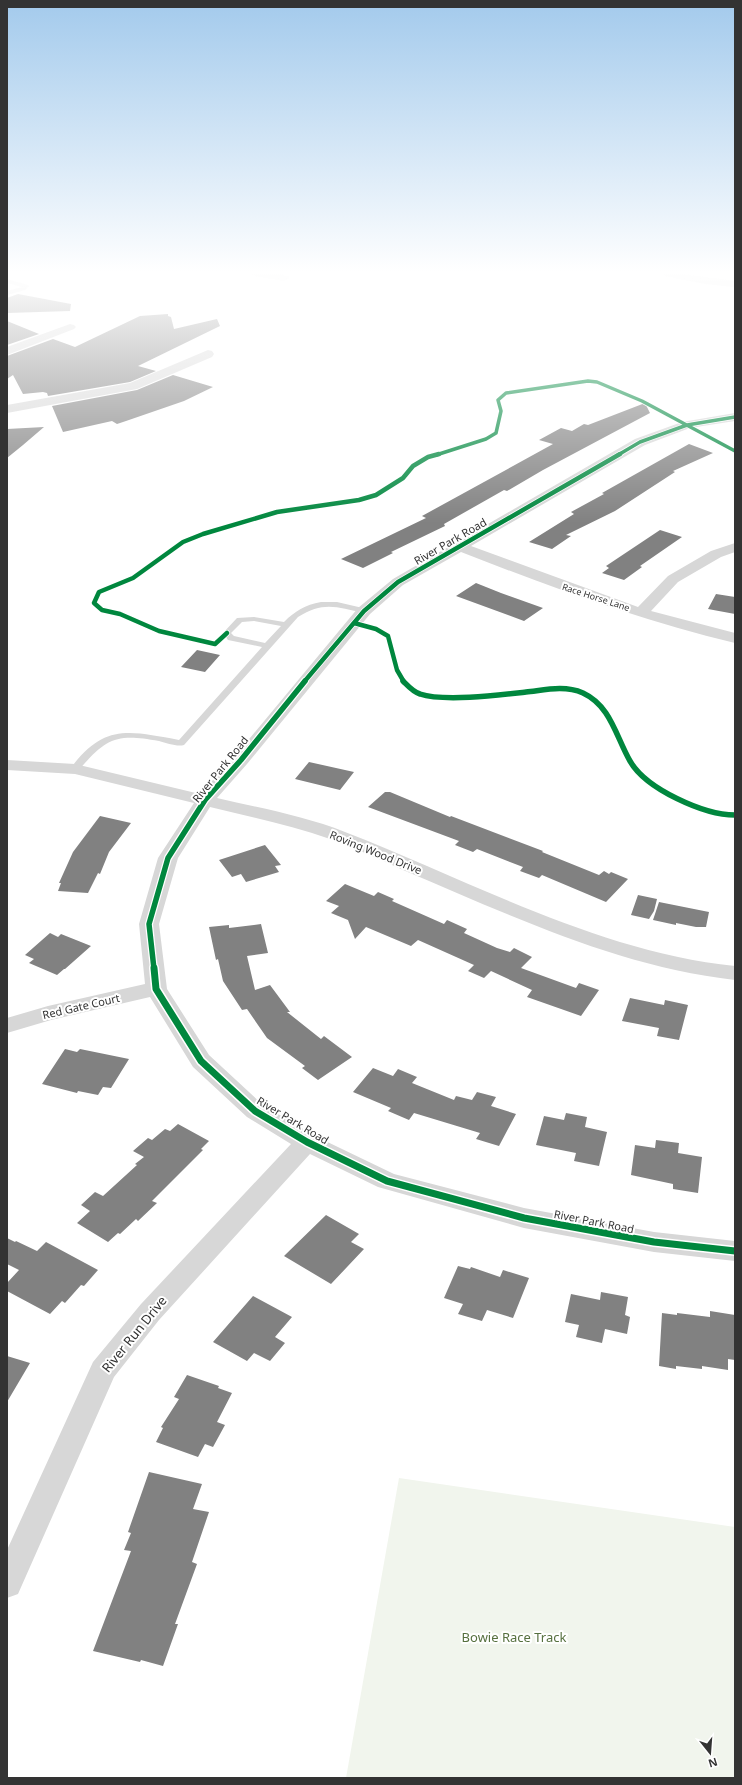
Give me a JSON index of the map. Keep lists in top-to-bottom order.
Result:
{
  "streets": {
    "street": [
      "River Park Road",
      "Race Horse Lane",
      "Roving Wood Drive",
      "Red Gate Court",
      "River Run Drive"
    ]
  },
  "crossings": [
    ["River Park Road", "Race Horse Lane"],
    ["River Park Road", "Roving Wood Drive"],
    ["River Park Road", "Red Gate Court"],
    ["River Park Road", "River Run Drive"]
  ],
  "parks": ["Bowie Race Track"],
  "north": "bottom"
}
